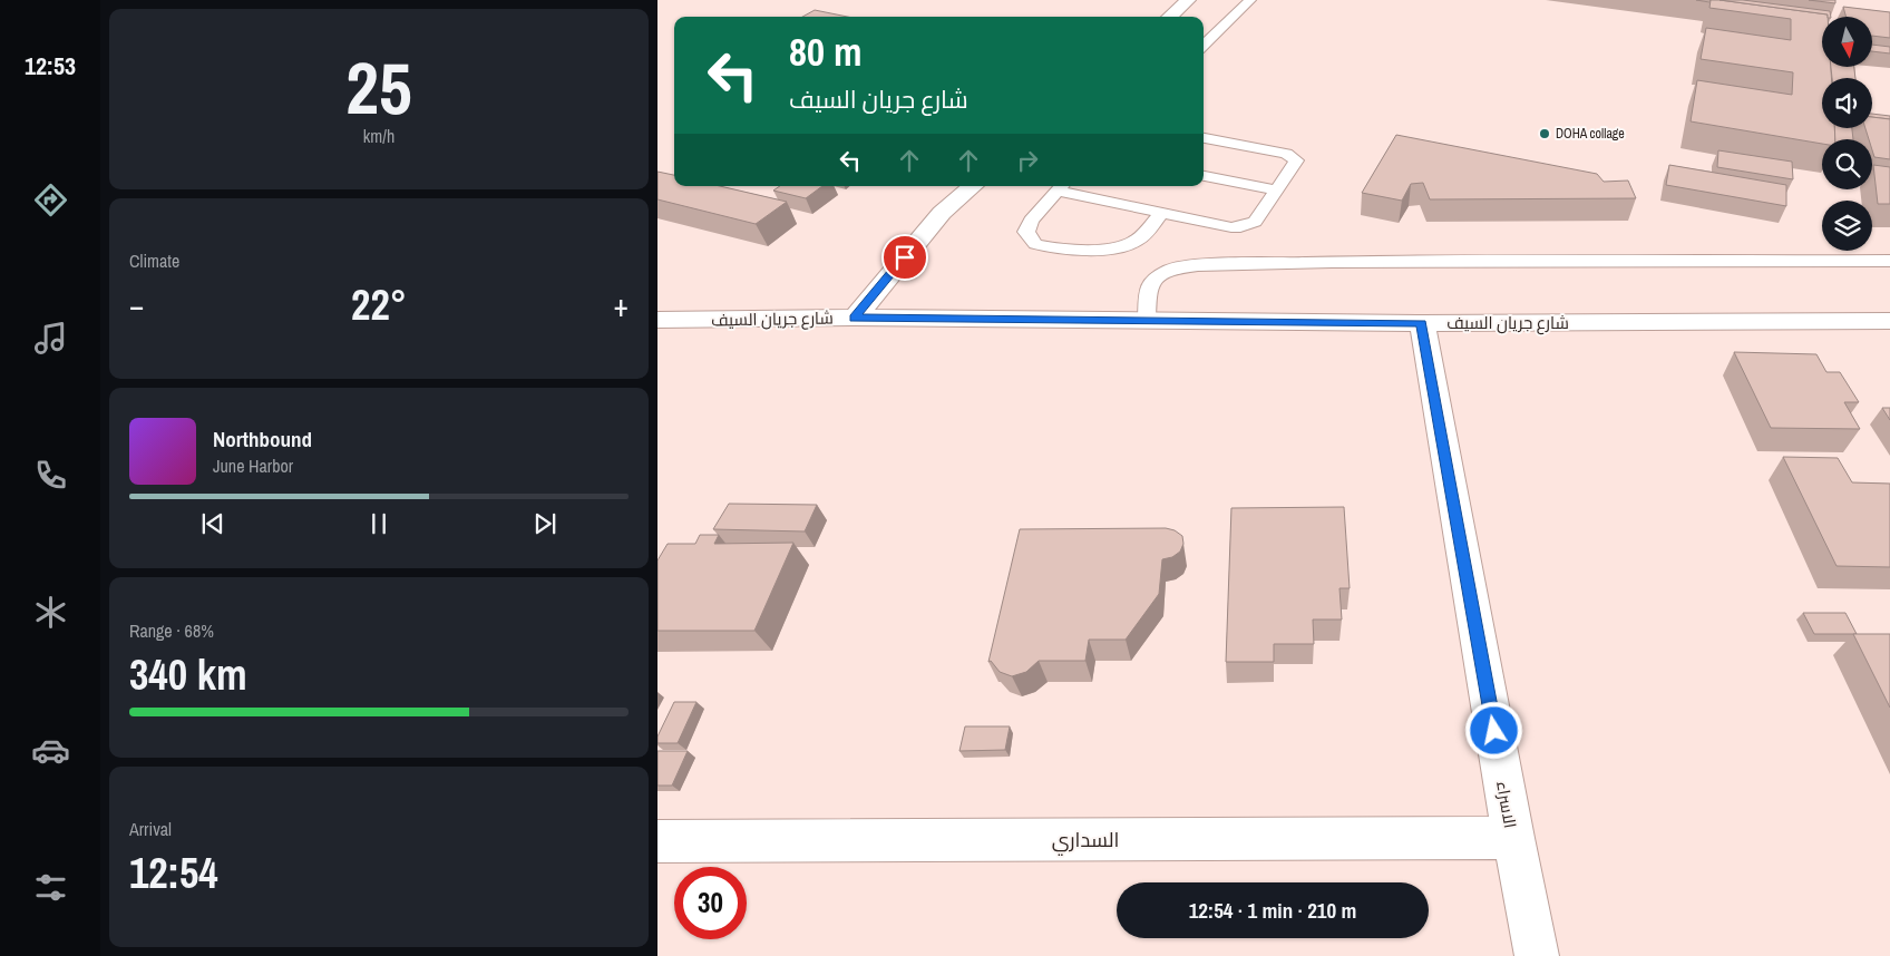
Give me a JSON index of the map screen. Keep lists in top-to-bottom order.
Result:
{
  "streets": {
    "street": ["شارع جريان السيف", "الاسراء", "السداري"]
  },
  "crossings": [
    ["شارع جريان السيف", "الاسراء"],
    ["الاسراء", "السداري"]
  ],
  "places": ["DOHA collage"],
  "north": "bottom",
  "page": {
    "tabs": "12:53",
    "tile": [
      ["25", "km/h"],
      "Climate",
      ["Range · 68%", "340 km"],
      ["Arrival", "12:54"]
    ],
    "turn": ["80 m", "شارع جريان السيف"],
    "heat": ["−", "22°", "+"],
    "song": ["Northbound", "June Harbor"],
    "limit": "30",
    "trip": "12:54 · 1 min · 210 m"
  }
}
